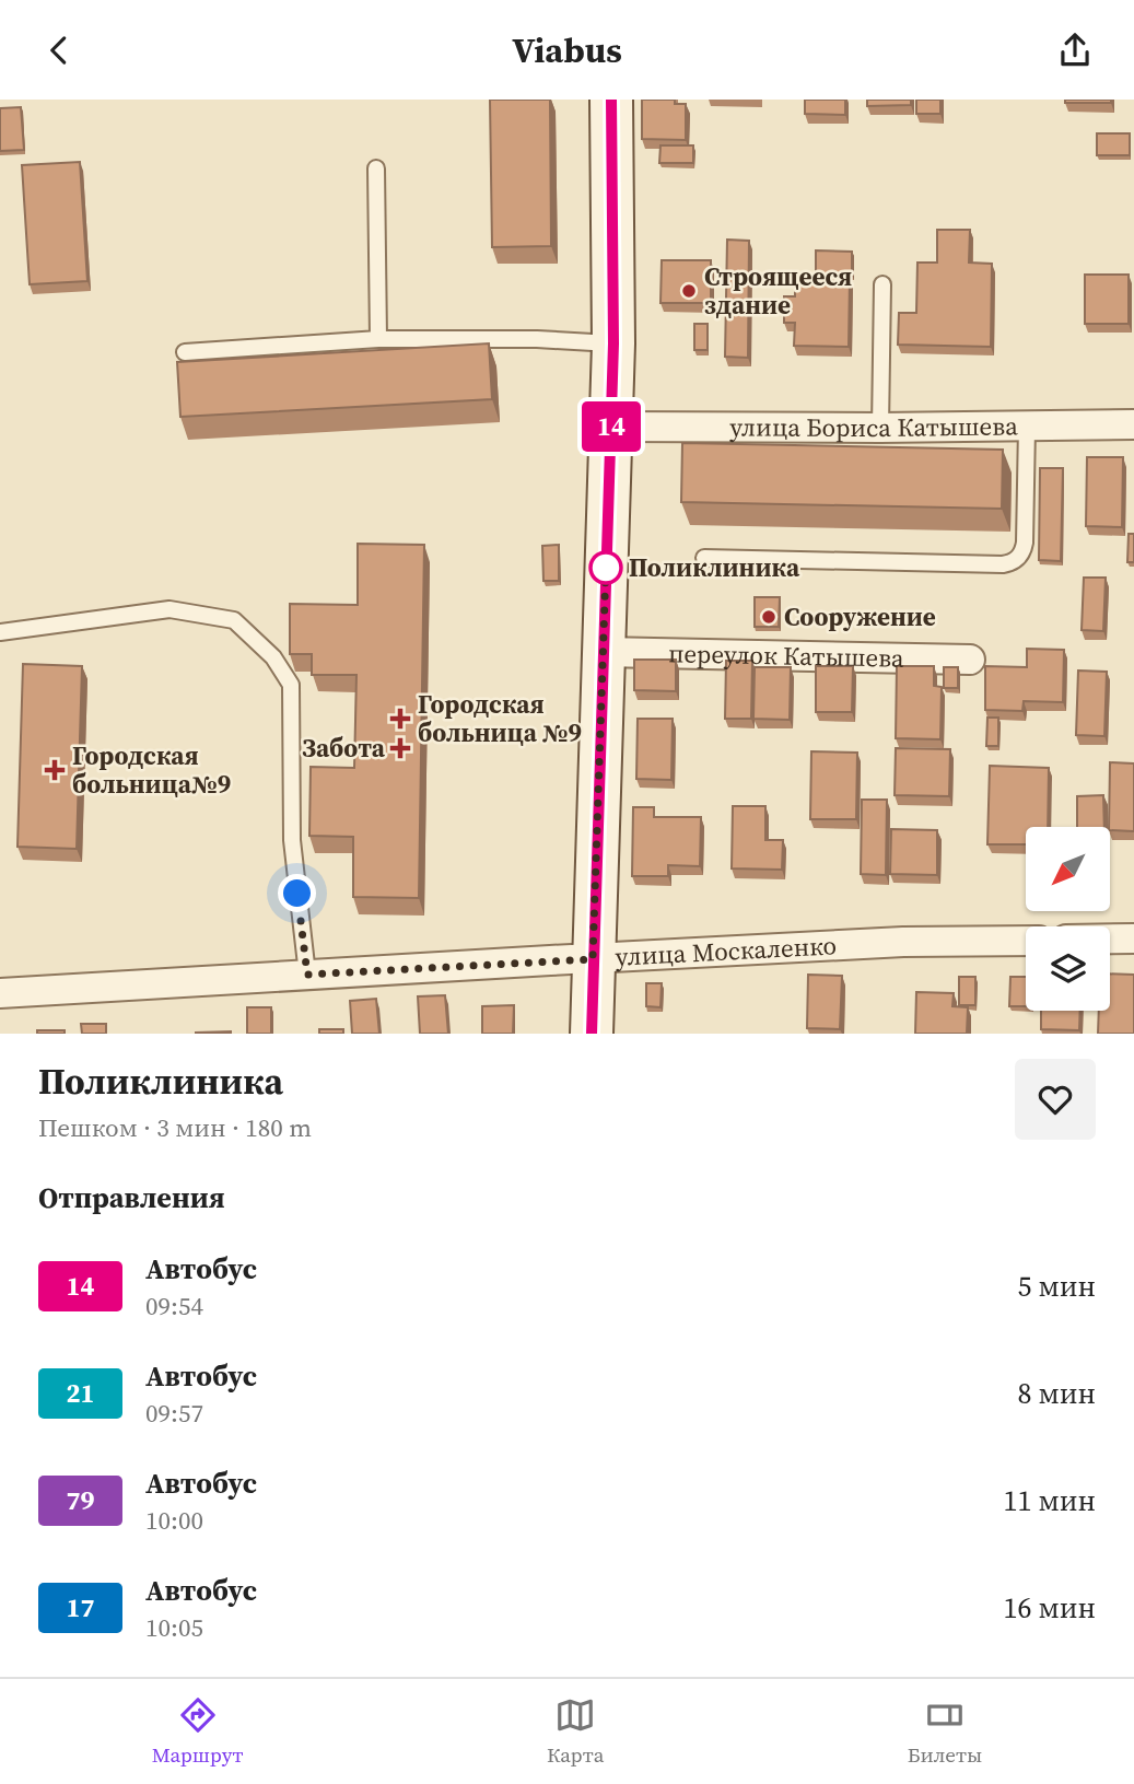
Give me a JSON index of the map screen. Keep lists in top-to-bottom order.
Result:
{
  "streets": {
    "street": ["улица Бориса Катышева", "переулок Катышева", "улица Москаленко"]
  },
  "places": {
    "other": ["Строящееся здание", "Поликлиника", "Сооружение"],
    "health": ["Городская больница №9", "Забота", "Городская больница№9"]
  },
  "lines": ["bus line 14"],
  "north": "bottom left",
  "page": {
    "header": "Viabus",
    "on_map": "14",
    "heading": [
      ["Поликлиника", "Пешком · 3 мин · 180 m"],
      "Отправления"
    ],
    "list": [
      {
        "mark": "14",
        "name": "Автобус",
        "note": "09:54",
        "value": "5 мин"
      },
      {
        "mark": "21",
        "name": "Автобус",
        "note": "09:57",
        "value": "8 мин"
      },
      {
        "mark": "79",
        "name": "Автобус",
        "note": "10:00",
        "value": "11 мин"
      },
      {
        "mark": "17",
        "name": "Автобус",
        "note": "10:05",
        "value": "16 мин"
      }
    ],
    "tabs": ["Маршрут", "Карта", "Билеты"]
  }
}
